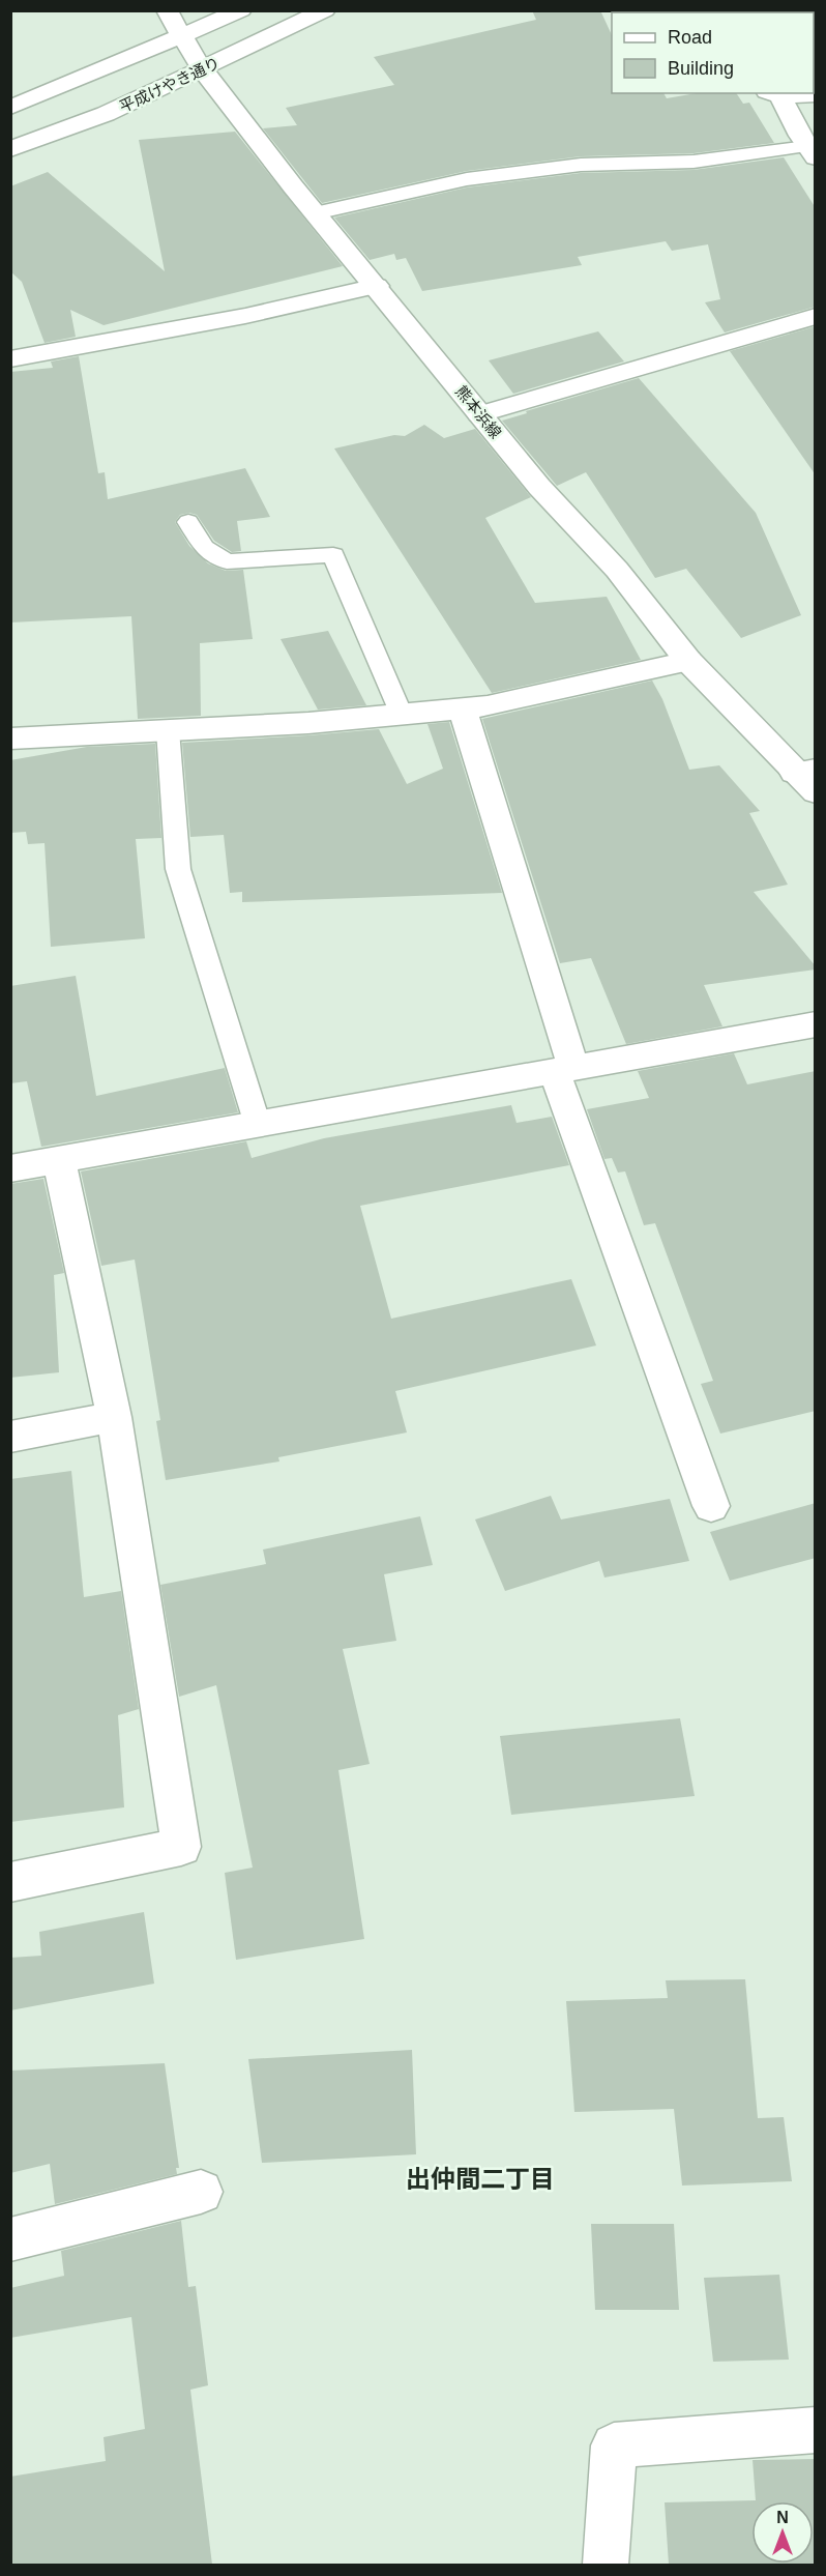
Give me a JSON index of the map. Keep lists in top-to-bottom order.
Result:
{
  "streets": {
    "street": ["平成けやき通り", "熊本浜線"]
  },
  "crossings": [
    ["平成けやき通り", "熊本浜線"]
  ],
  "districts": ["出仲間二丁目"],
  "legend": ["Road", "Building"],
  "north": "top"
}
